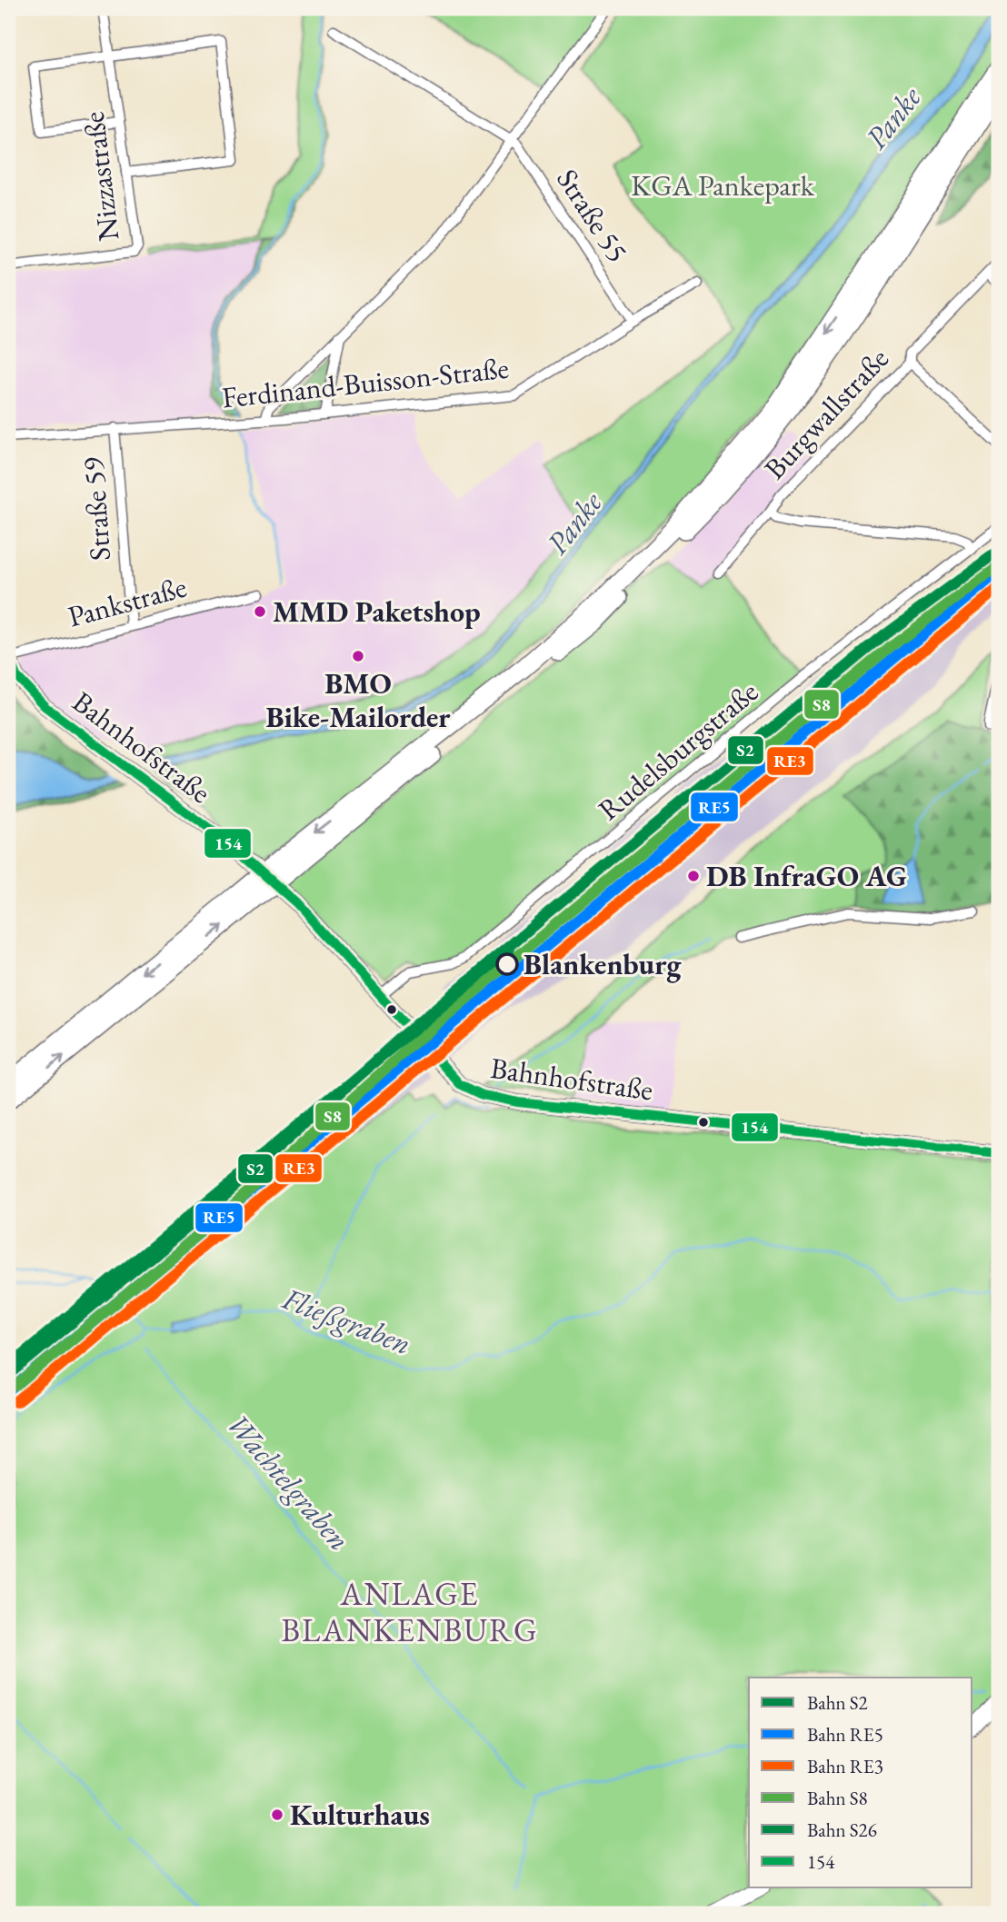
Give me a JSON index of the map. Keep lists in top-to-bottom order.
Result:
{
  "streets": {
    "main road": ["Bahnhofstraße"],
    "street": [
      "Nizzastraße",
      "Straße 55",
      "Ferdinand-Buisson-Straße",
      "Burgwallstraße",
      "Straße 59",
      "Pankstraße",
      "Rudelsburgstraße"
    ]
  },
  "crossings": [
    ["Straße 55", "Ferdinand-Buisson-Straße"],
    ["Ferdinand-Buisson-Straße", "Straße 59"],
    ["Straße 59", "Pankstraße"],
    ["Pankstraße", "Bahnhofstraße"],
    ["Bahnhofstraße", "Rudelsburgstraße"]
  ],
  "districts": ["ANLAGE BLANKENBURG"],
  "water": ["Panke", "Fließgraben", "Wachtelgraben"],
  "parks": ["KGA Pankepark"],
  "places": [
    "MMD Paketshop",
    "BMO Bike-Mailorder",
    "DB InfraGO AG",
    "Blankenburg",
    "Kulturhaus"
  ],
  "lines": [
    "rail line S2",
    "rail line S8",
    "rail line RE5",
    "rail line RE3",
    "transit line 154",
    "rail line S26"
  ],
  "legend": [
    "Bahn S2",
    "Bahn RE5",
    "Bahn RE3",
    "Bahn S8",
    "Bahn S26",
    "154"
  ]
}
